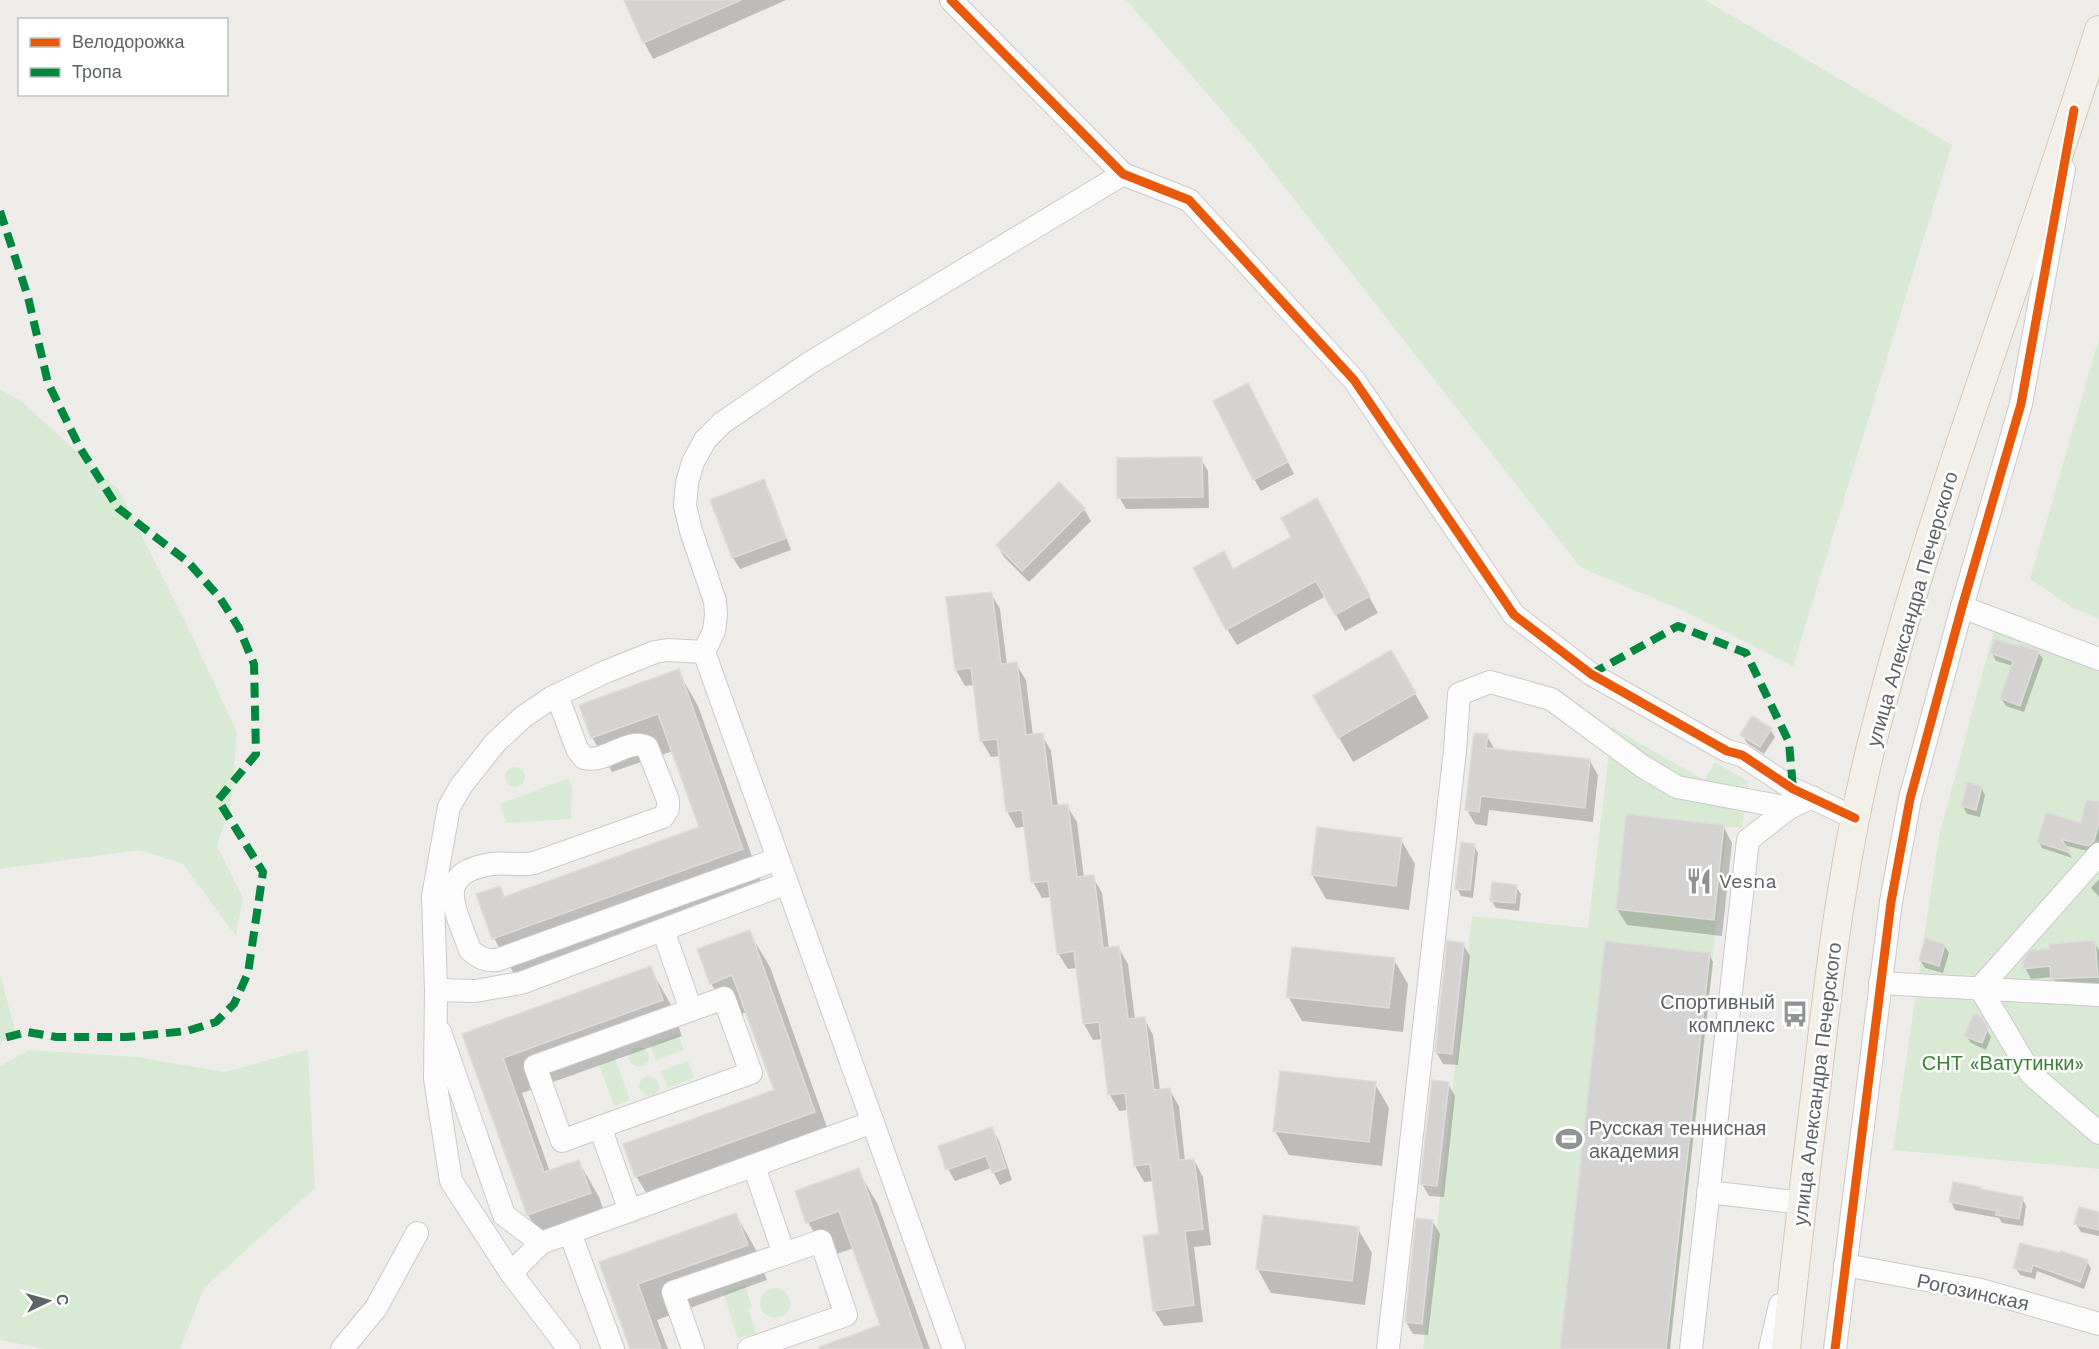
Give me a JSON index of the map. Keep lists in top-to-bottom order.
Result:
{
  "streets": {
    "main road": ["улица Александра Печерского"],
    "street": ["Рогозинская"]
  },
  "parks": ["СНТ «Ватутинки»"],
  "places": {
    "restaurant": ["Vesna"],
    "bus stop": ["Спортивный комплекс"],
    "sports": ["Русская теннисная академия"]
  },
  "legend": ["Велодорожка", "Тропа"],
  "north": "right"
}
